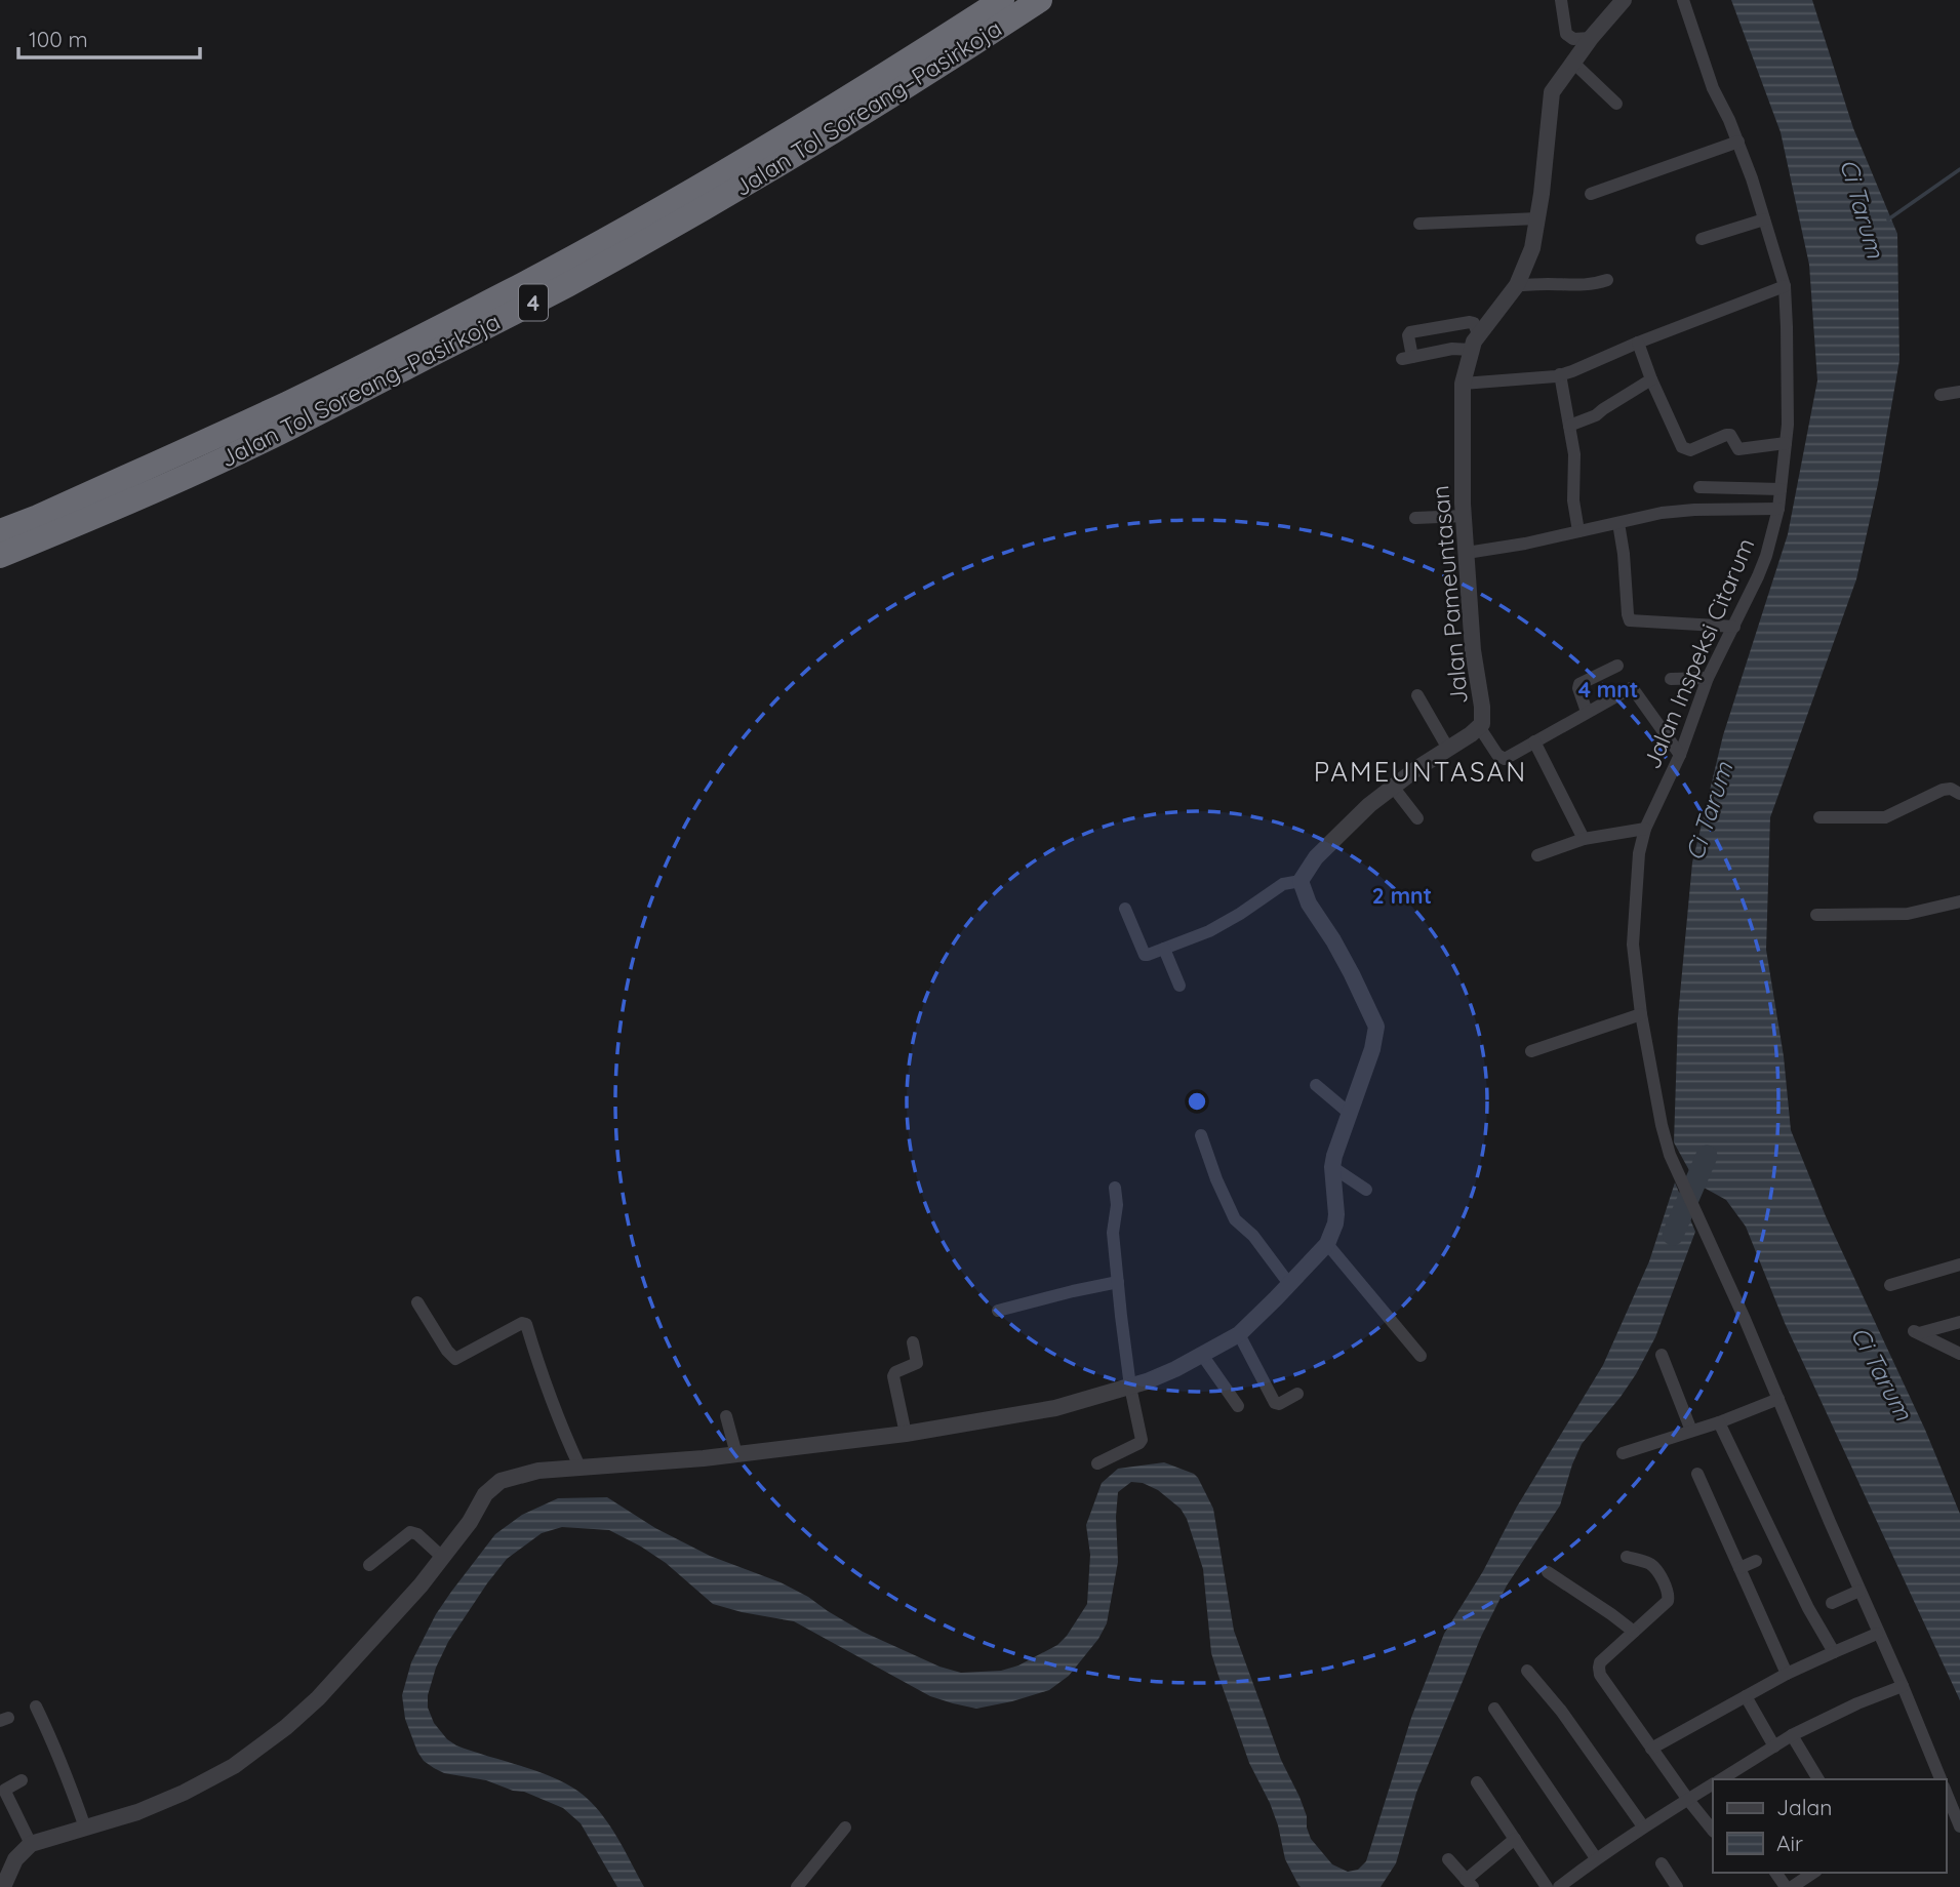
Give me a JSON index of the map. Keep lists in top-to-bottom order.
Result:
{
  "streets": {
    "highway": ["Jalan Tol Soreang–Pasirkoja", "4"],
    "street": ["Jalan Pameuntasan", "Jalan Inspeksi Citarum"]
  },
  "districts": ["PAMEUNTASAN"],
  "water": ["Ci Tarum"],
  "legend": ["Jalan", "Air"],
  "scale_bar": "100 m",
  "rings": ["4 mnt", "2 mnt"]
}
